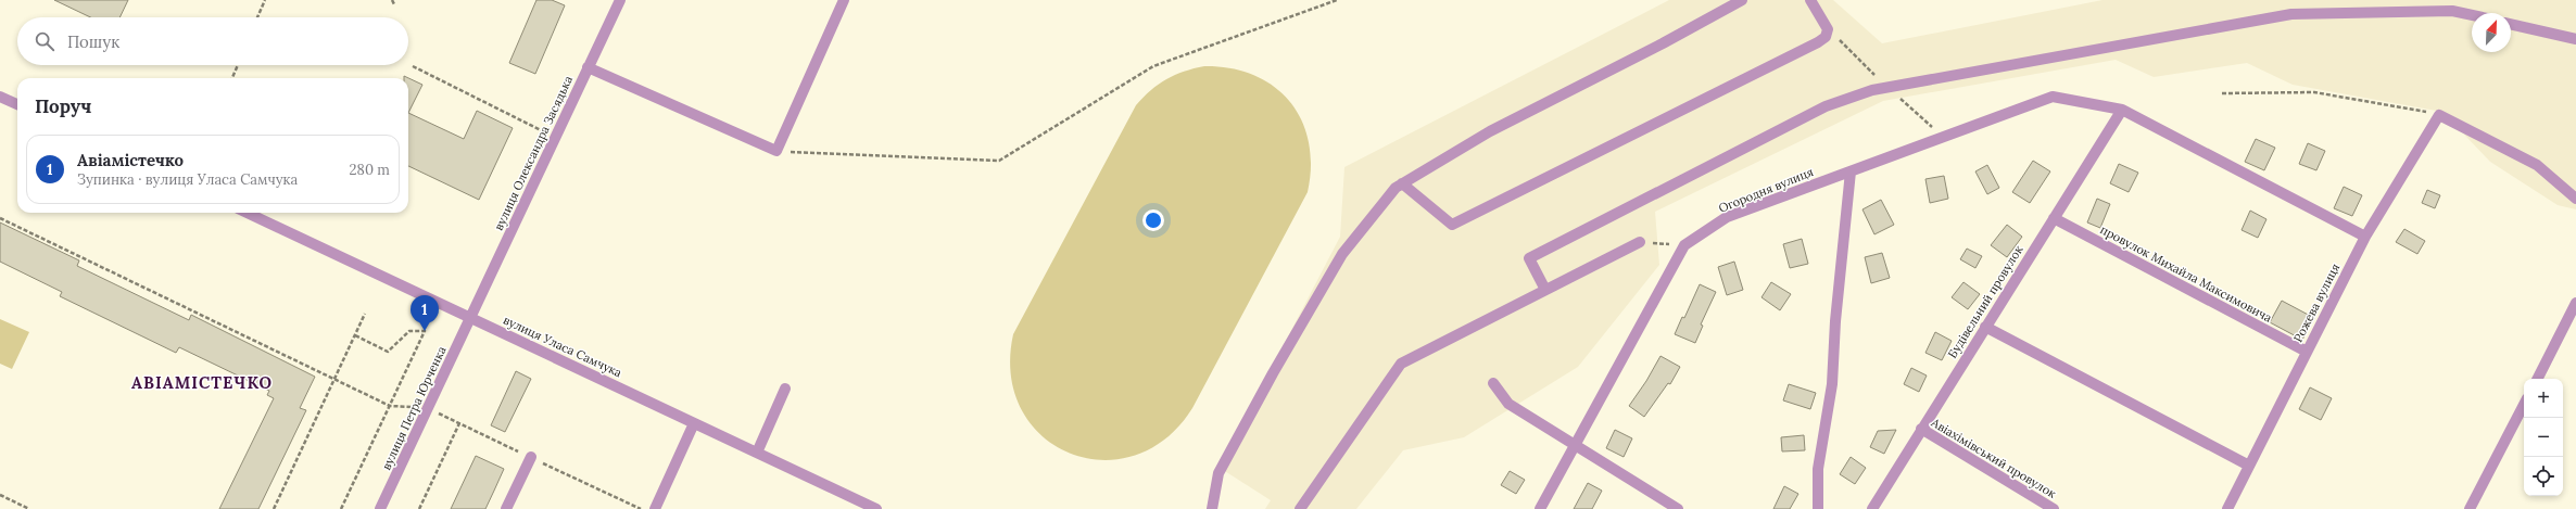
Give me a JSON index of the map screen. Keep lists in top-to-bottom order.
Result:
{
  "streets": {
    "street": [
      "вулиця Олександра Засядька",
      "Огородня вулиця",
      "провулок Михайла Максимовича",
      "Будівельний провулок",
      "Рожева вулиця",
      "вулиця Уласа Самчука",
      "вулиця Петра Юрченка",
      "Авіахімівський провулок"
    ]
  },
  "crossings": [
    ["вулиця Олександра Засядька", "вулиця Уласа Самчука"],
    ["вулиця Олександра Засядька", "вулиця Петра Юрченка"],
    ["Огородня вулиця", "Будівельний провулок"],
    ["Огородня вулиця", "Рожева вулиця"],
    ["провулок Михайла Максимовича", "Будівельний провулок"],
    ["провулок Михайла Максимовича", "Рожева вулиця"],
    ["Будівельний провулок", "Авіахімівський провулок"],
    ["вулиця Уласа Самчука", "вулиця Петра Юрченка"]
  ],
  "districts": ["АВІАМІСТЕЧКО"],
  "north": "top right",
  "page": {
    "search": "Пошук",
    "heading": "Поруч",
    "list": [
      {
        "mark": "1",
        "name": "Авіамістечко",
        "note": "Зупинка · вулиця Уласа Самчука",
        "value": "280 m"
      }
    ],
    "pins": "1",
    "map_buttons": ["+", "−"]
  }
}
